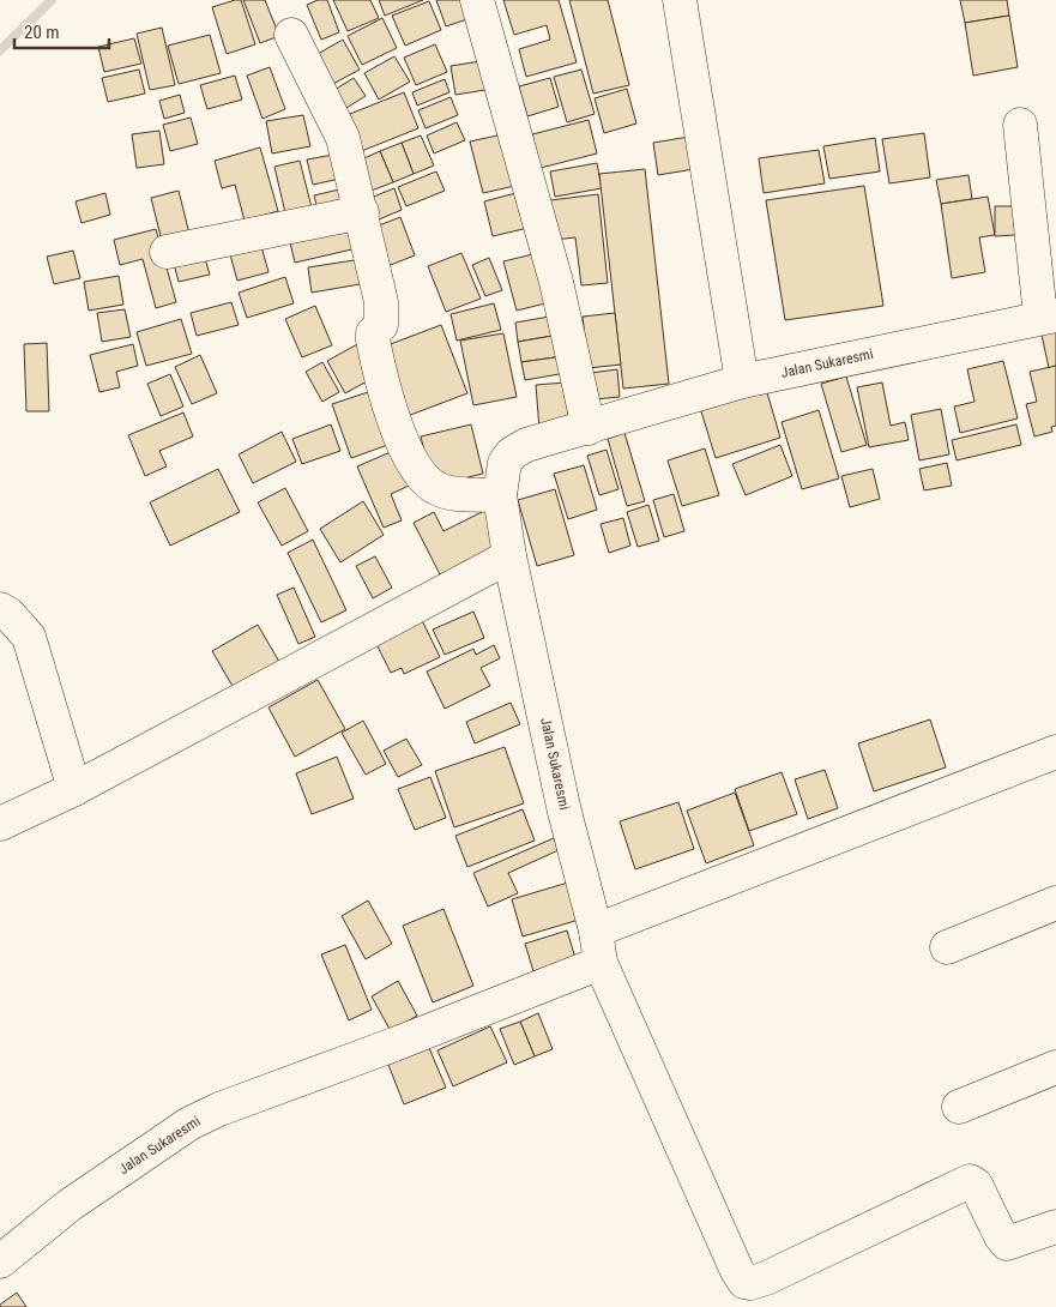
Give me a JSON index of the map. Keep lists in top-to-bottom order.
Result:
{
  "streets": {
    "street": ["Jalan Sukaresmi"]
  },
  "scale_bar": "20 m"
}
